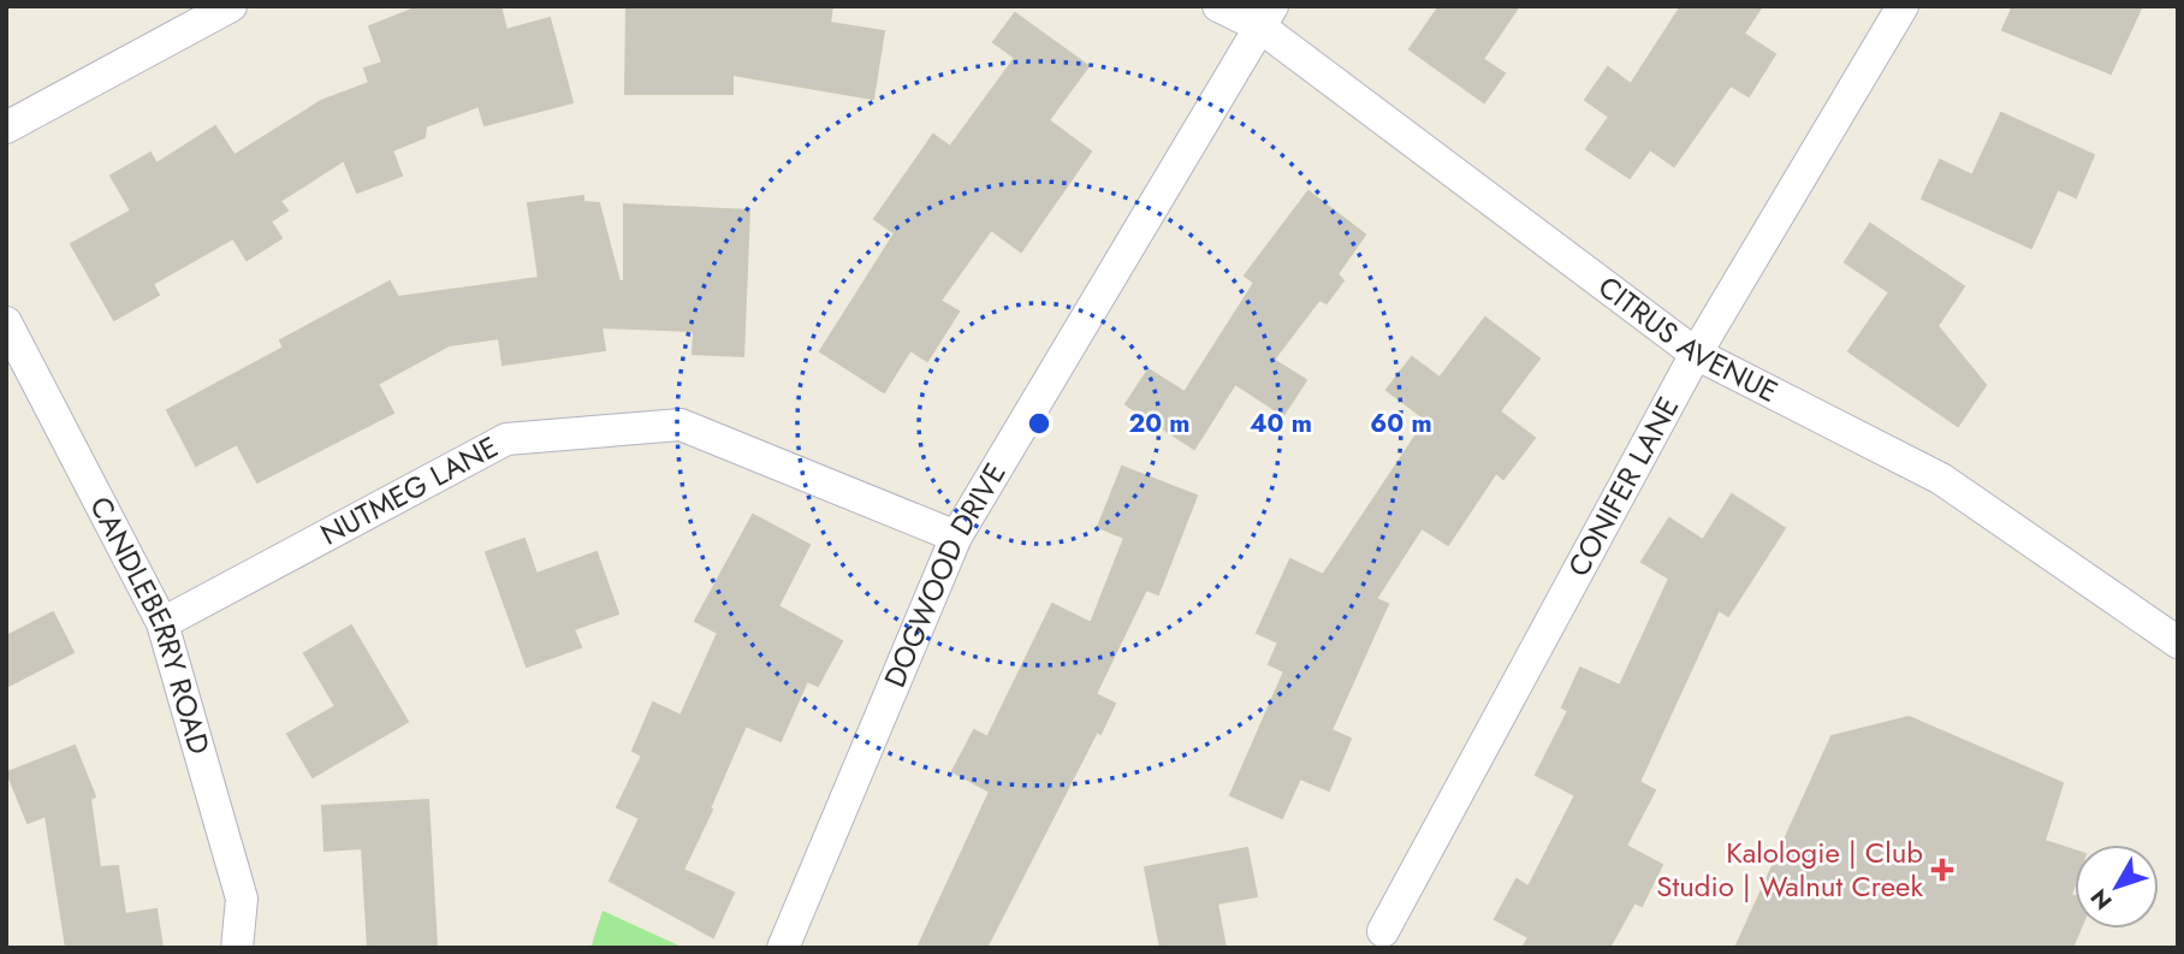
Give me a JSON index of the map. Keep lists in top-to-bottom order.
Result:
{
  "streets": {
    "street": [
      "CITRUS AVENUE",
      "CONIFER LANE",
      "NUTMEG LANE",
      "DOGWOOD DRIVE",
      "CANDLEBERRY ROAD"
    ]
  },
  "crossings": [
    ["CITRUS AVENUE", "CONIFER LANE"],
    ["CITRUS AVENUE", "DOGWOOD DRIVE"],
    ["NUTMEG LANE", "DOGWOOD DRIVE"],
    ["NUTMEG LANE", "CANDLEBERRY ROAD"]
  ],
  "places": {
    "health": ["Kalologie | Club Studio | Walnut Creek"]
  },
  "north": "bottom left",
  "rings": ["20 m", "40 m", "60 m"]
}
